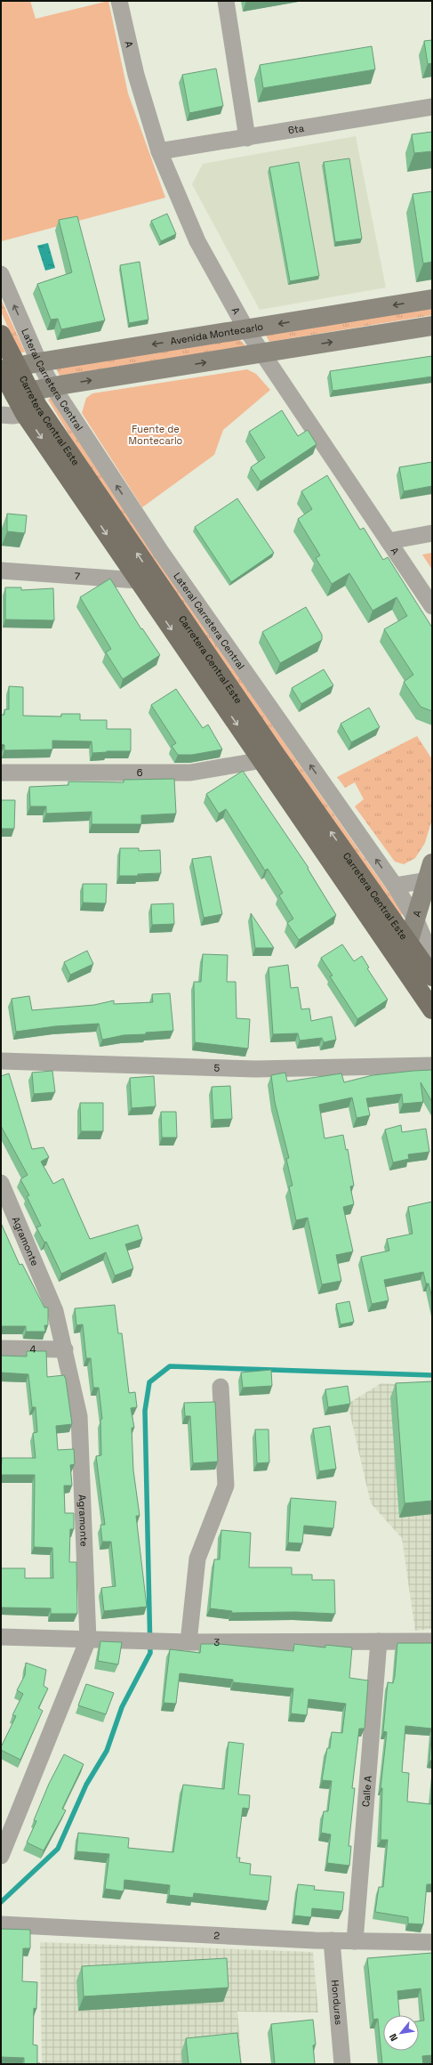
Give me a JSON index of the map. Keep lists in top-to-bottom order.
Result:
{
  "streets": {
    "main road": ["A", "Avenida Montecarlo", "Carretera Central Este"],
    "street": [
      "6ta",
      "Lateral Carretera Central",
      "7",
      "6",
      "5",
      "Agramonte",
      "4",
      "3",
      "Calle A",
      "2",
      "Honduras"
    ]
  },
  "crossings": [
    ["A", "6ta"],
    ["A", "Avenida Montecarlo"],
    ["A", "Lateral Carretera Central"],
    ["A", "Carretera Central Este"],
    ["Avenida Montecarlo", "Lateral Carretera Central"],
    ["Avenida Montecarlo", "Carretera Central Este"],
    ["Carretera Central Este", "7"],
    ["Carretera Central Este", "6"],
    ["Agramonte", "4"],
    ["Agramonte", "3"],
    ["3", "Calle A"],
    ["Calle A", "2"],
    ["2", "Honduras"]
  ],
  "one_way": ["Lateral Carretera Central"],
  "parks": ["Fuente de Montecarlo"],
  "north": "bottom left"
}
